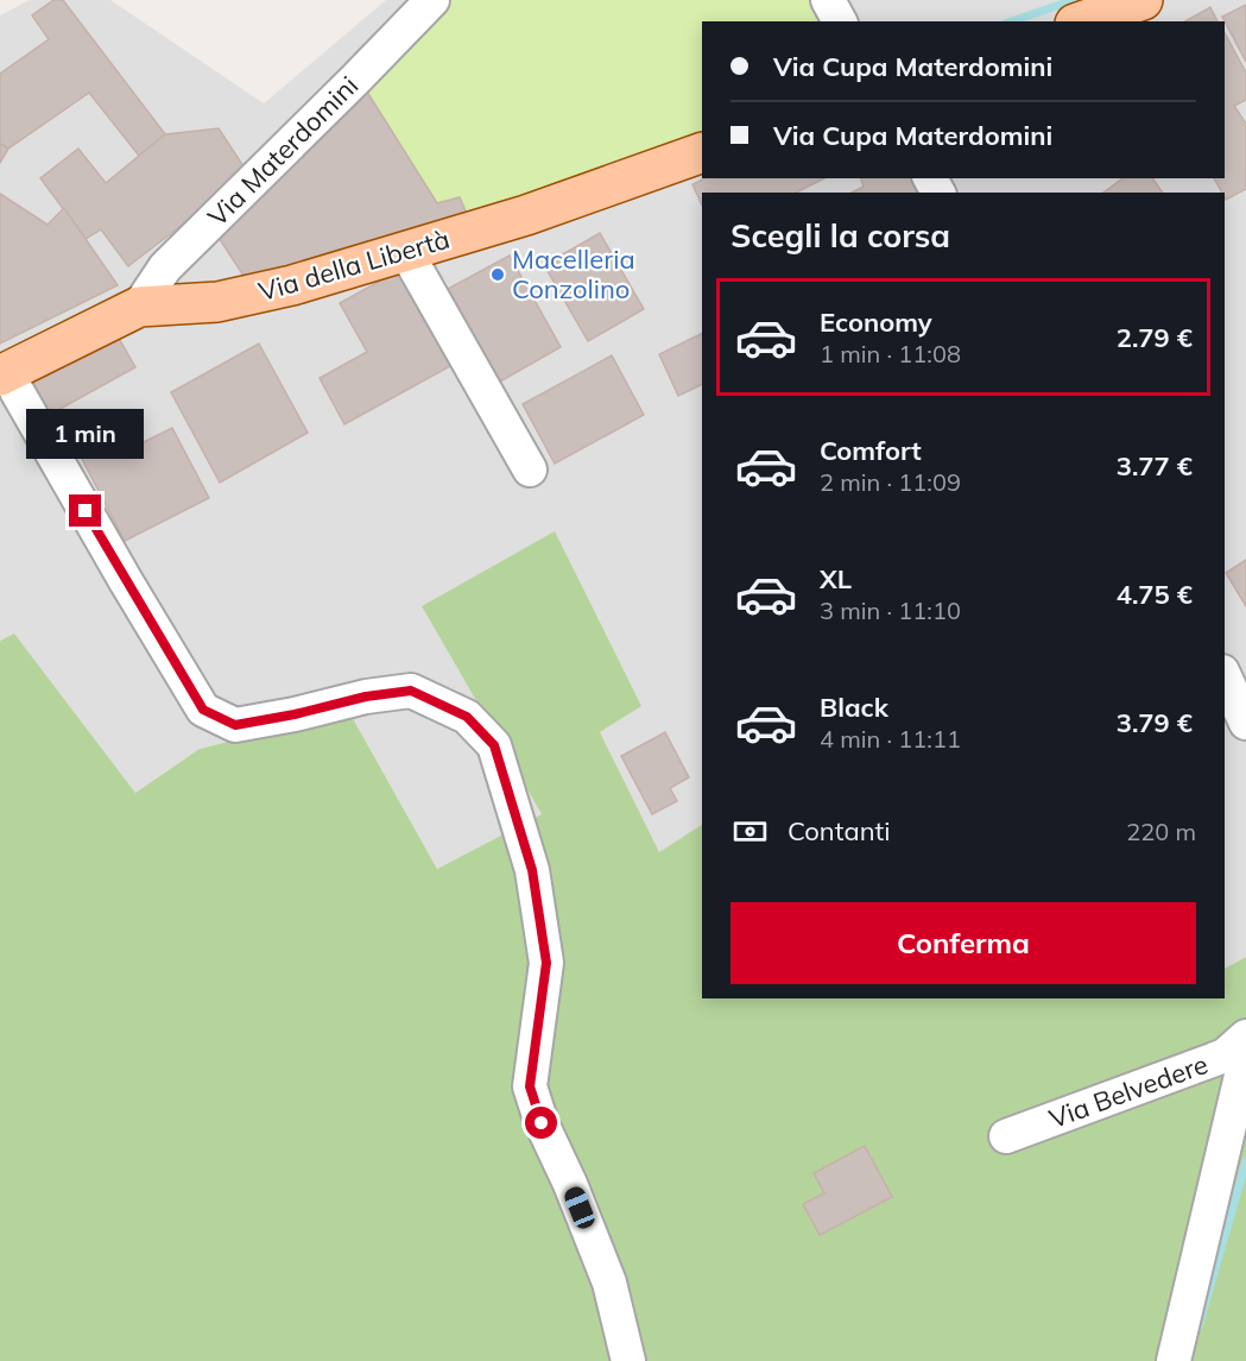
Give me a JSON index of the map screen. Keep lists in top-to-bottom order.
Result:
{
  "streets": {
    "main road": ["Via della Libertà"],
    "street": ["Via Materdomini", "Via Belvedere"]
  },
  "crossings": [
    ["Via Materdomini", "Via della Libertà"]
  ],
  "places": ["Macelleria Conzolino"],
  "page": {
    "banner": ["Via Cupa Materdomini", "Via Cupa Materdomini"],
    "heading": "Scegli la corsa",
    "list": [
      {
        "name": "Economy",
        "note": "1 min · 11:08",
        "value": "2.79 €"
      },
      {
        "name": "Comfort",
        "note": "2 min · 11:09",
        "value": "3.77 €"
      },
      {
        "name": "XL",
        "note": "3 min · 11:10",
        "value": "4.75 €"
      },
      {
        "name": "Black",
        "note": "4 min · 11:11",
        "value": "3.79 €"
      }
    ],
    "bubble": "1 min",
    "pay": ["Contanti", "220 m"],
    "buttons": "Conferma"
  }
}
